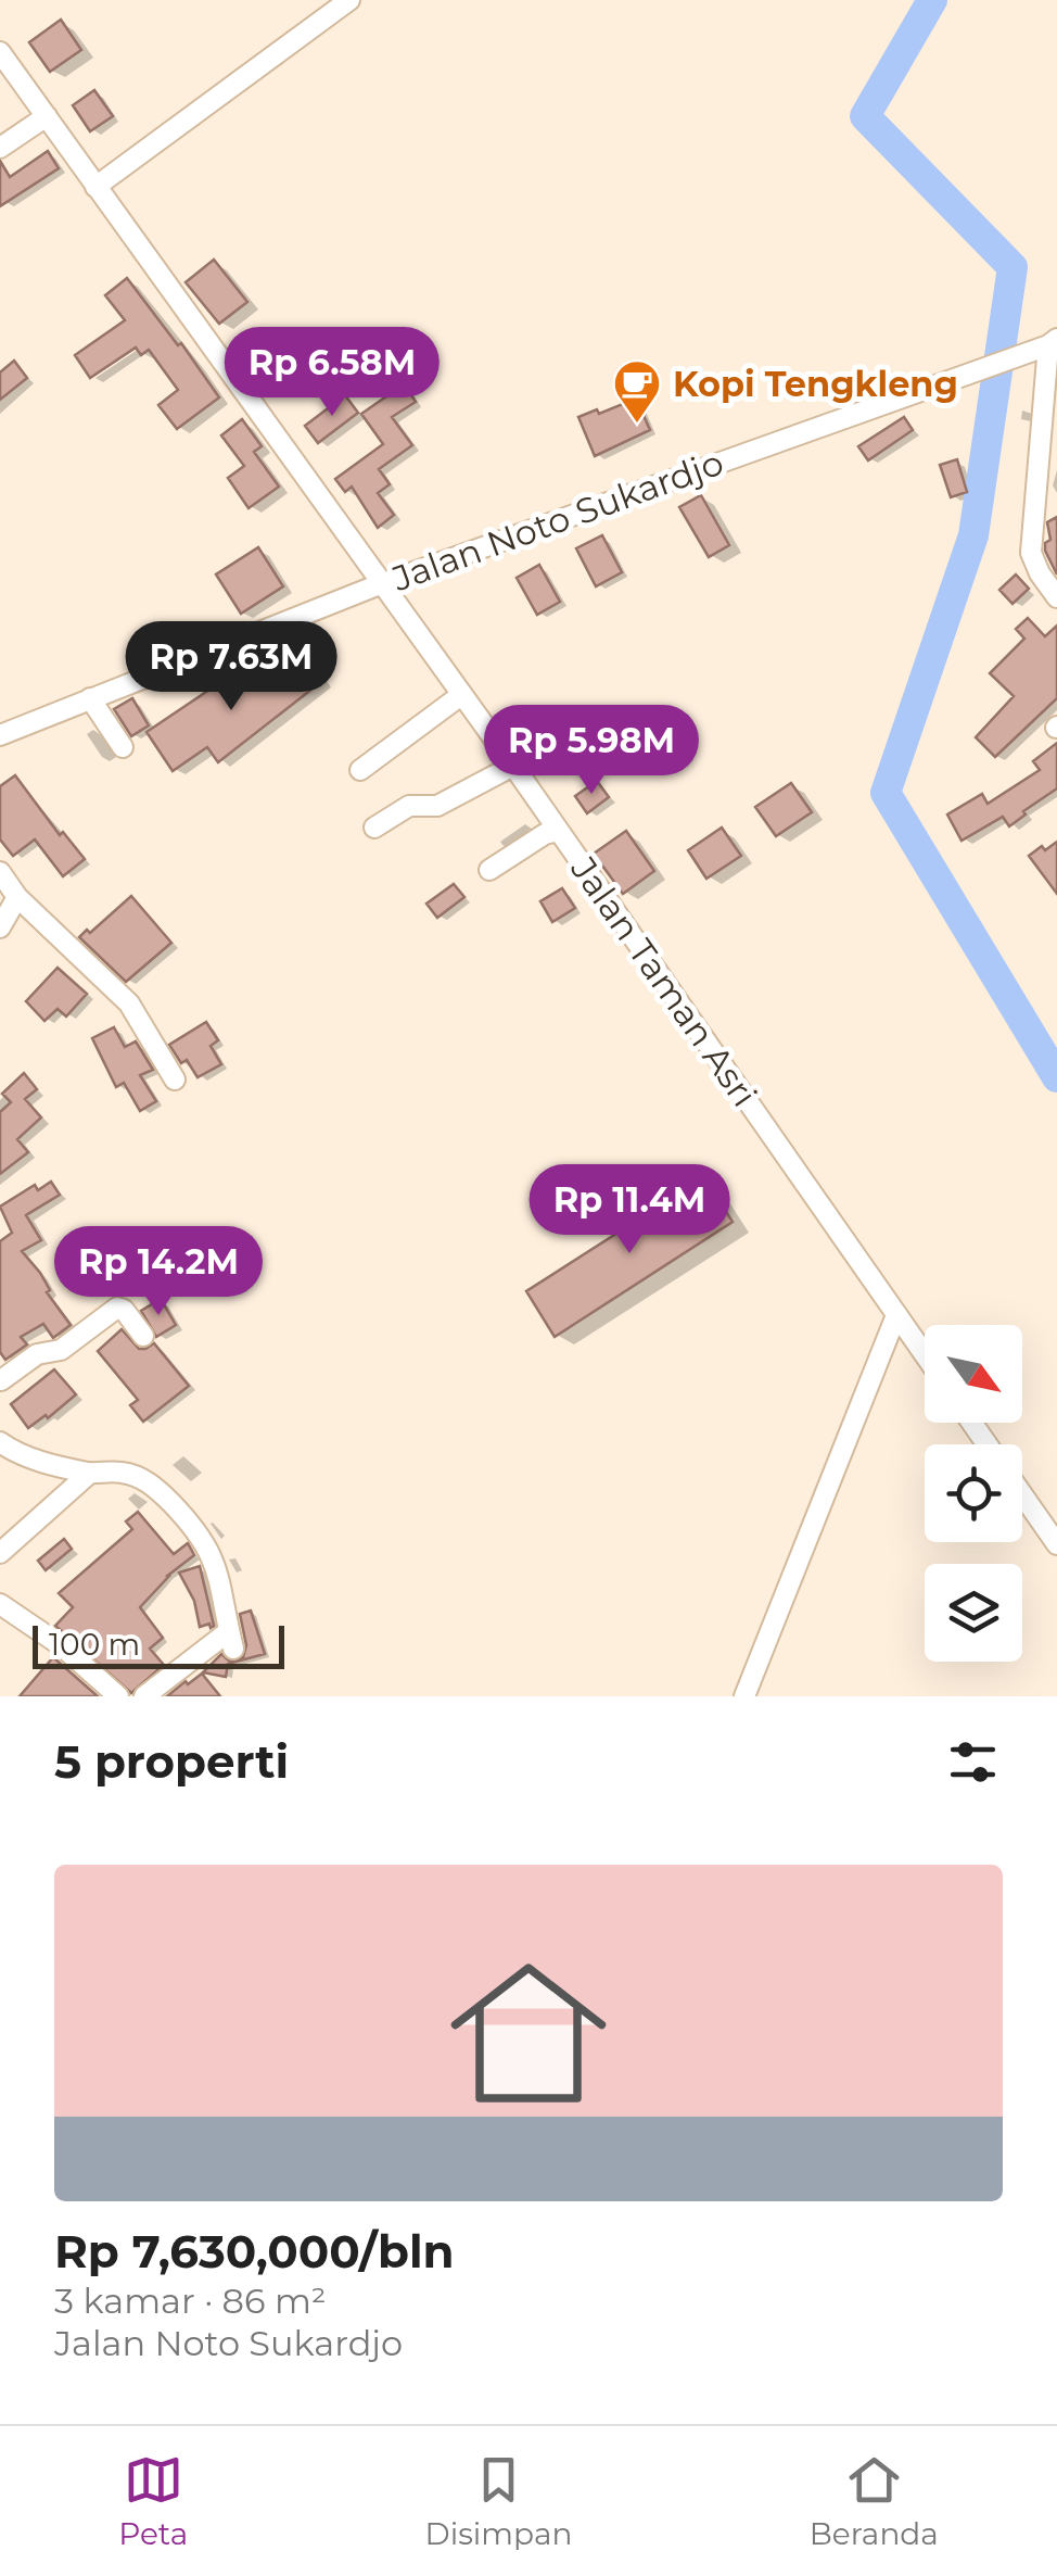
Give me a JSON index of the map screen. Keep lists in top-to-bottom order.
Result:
{
  "streets": {
    "street": ["Jalan Noto Sukardjo", "Jalan Taman Asri"]
  },
  "crossings": [
    ["Jalan Noto Sukardjo", "Jalan Taman Asri"]
  ],
  "places": {
    "cafe": ["Kopi Tengkleng"]
  },
  "scale_bar": "100 m",
  "north": "bottom right",
  "page": {
    "price": [
      "Rp 6.58M",
      "Rp 7.63M",
      "Rp 5.98M",
      "Rp 11.4M",
      "Rp 14.2M"
    ],
    "scale": "100 m",
    "heading": "5 properti",
    "list": [
      {
        "name": "Rp 7,630,000/bln",
        "note": "3 kamar · 86 m² · Jalan Noto Sukardjo"
      }
    ],
    "tabs": ["Peta", "Disimpan", "Beranda"]
  }
}
